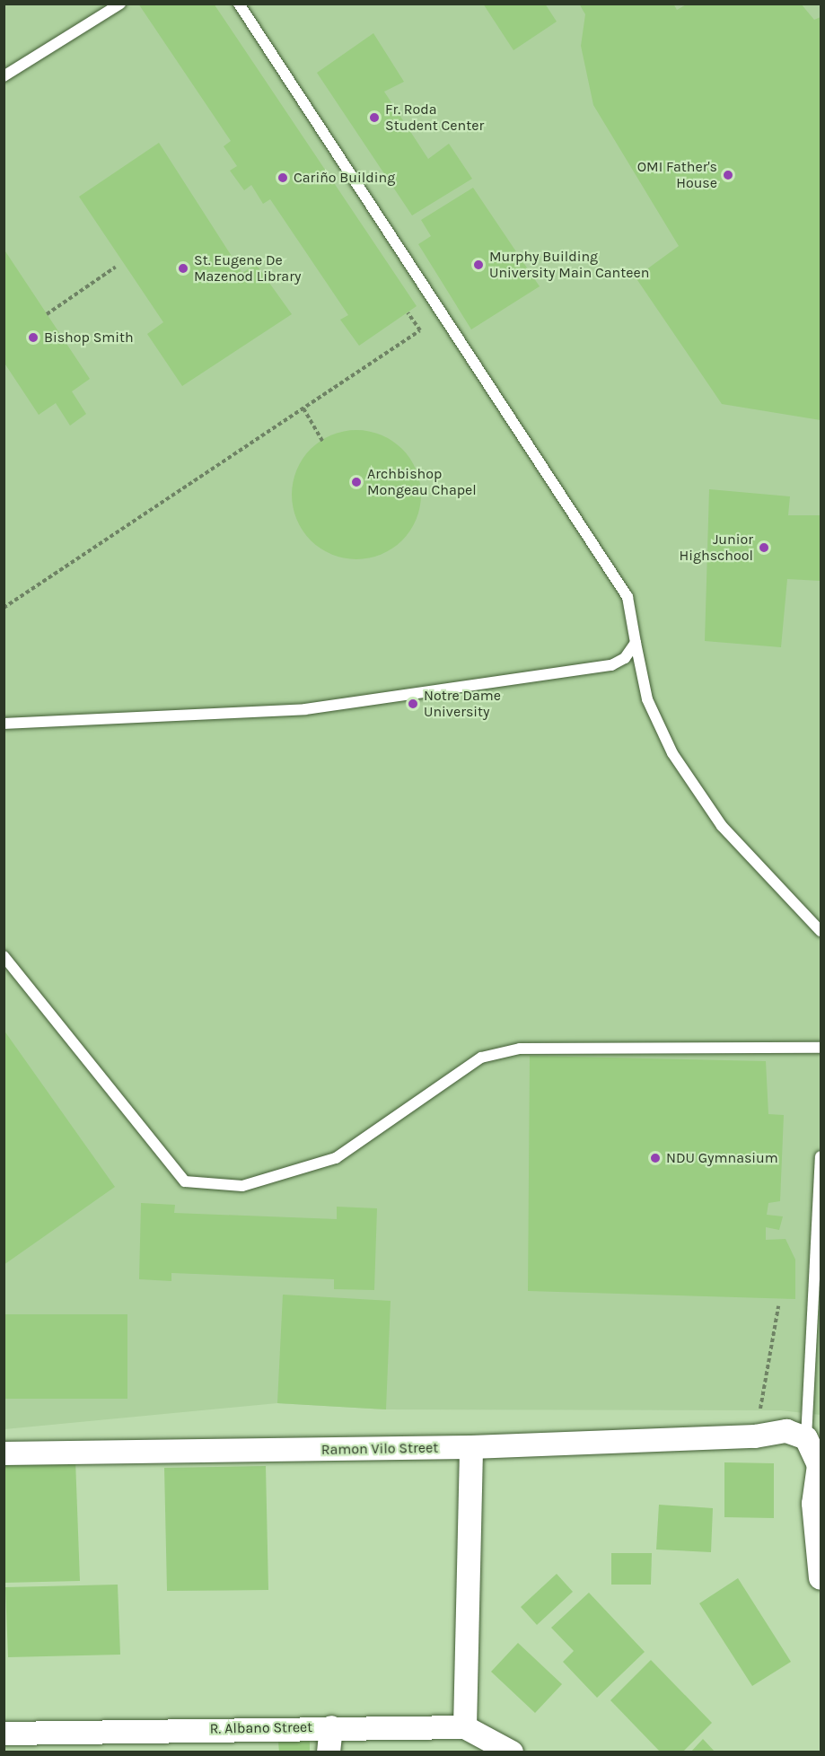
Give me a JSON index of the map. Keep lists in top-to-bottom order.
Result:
{
  "streets": {
    "street": ["Ramon Vilo Street", "R. Albano Street"]
  },
  "places": [
    "Fr. Roda Student Center",
    "OMI Father's House",
    "Cariño Building",
    "Murphy Building University Main Canteen",
    "St. Eugene De Mazenod Library",
    "Bishop Smith",
    "Archbishop Mongeau Chapel",
    "Junior Highschool",
    "Notre Dame University",
    "NDU Gymnasium"
  ]
}
